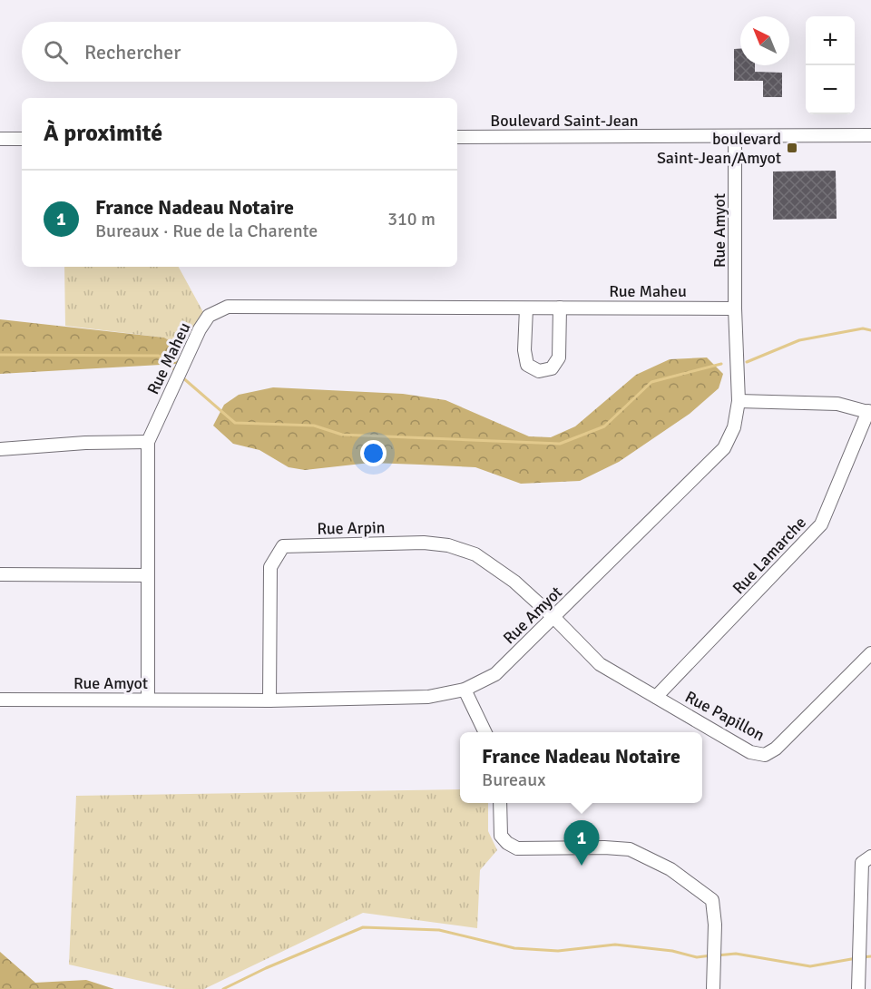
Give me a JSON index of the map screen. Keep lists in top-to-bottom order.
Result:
{
  "streets": {
    "street": [
      "Boulevard Saint-Jean",
      "Rue Amyot",
      "Rue Maheu",
      "Rue Arpin",
      "Rue Lamarche",
      "Rue Papillon"
    ]
  },
  "crossings": [
    ["Boulevard Saint-Jean", "Rue Amyot"],
    ["Rue Amyot", "Rue Maheu"],
    ["Rue Amyot", "Rue Arpin"],
    ["Rue Amyot", "Rue Papillon"],
    ["Rue Arpin", "Rue Papillon"],
    ["Rue Lamarche", "Rue Papillon"]
  ],
  "places": {
    "transit": ["boulevard Saint-Jean/Amyot"]
  },
  "north": "top left",
  "page": {
    "map_buttons": ["+", "−"],
    "search": "Rechercher",
    "heading": "À proximité",
    "list": [
      {
        "mark": "1",
        "name": "France Nadeau Notaire",
        "note": "Bureaux · Rue de la Charente",
        "value": "310 m"
      }
    ],
    "popup": ["France Nadeau Notaire", "Bureaux"],
    "pins": "1"
  }
}
